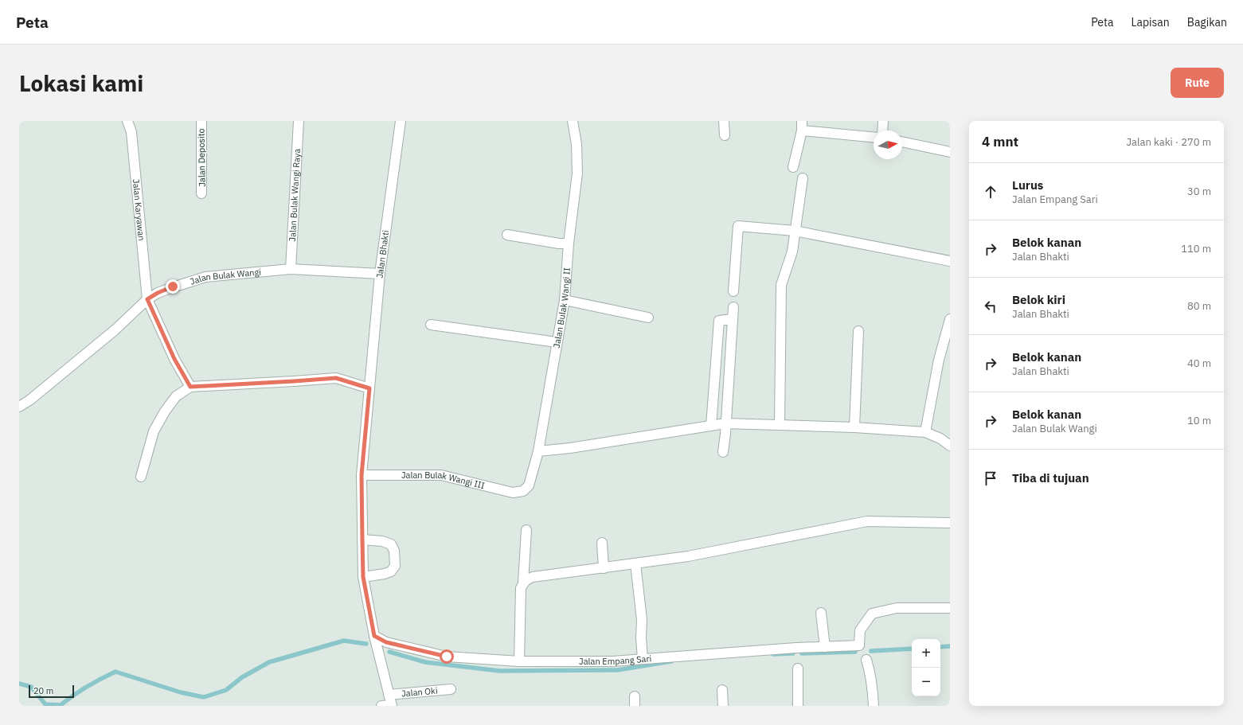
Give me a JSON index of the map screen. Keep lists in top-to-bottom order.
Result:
{
  "streets": {
    "street": [
      "Jalan Deposito",
      "Jalan Bulak Wangi Raya",
      "Jalan Karyawan",
      "Jalan Bhakti",
      "Jalan Bulak Wangi",
      "Jalan Bulak Wangi II",
      "Jalan Bulak Wangi III",
      "Jalan Empang Sari",
      "Jalan Oki"
    ]
  },
  "crossings": [
    ["Jalan Bulak Wangi Raya", "Jalan Bulak Wangi"],
    ["Jalan Karyawan", "Jalan Bulak Wangi"],
    ["Jalan Bhakti", "Jalan Bulak Wangi"],
    ["Jalan Bhakti", "Jalan Bulak Wangi III"],
    ["Jalan Bhakti", "Jalan Empang Sari"],
    ["Jalan Bhakti", "Jalan Oki"],
    ["Jalan Bulak Wangi II", "Jalan Bulak Wangi III"]
  ],
  "scale_bar": "20 m",
  "north": "right",
  "page": {
    "header": "Peta",
    "nav": ["Peta", "Lapisan", "Bagikan"],
    "buttons": "Rute",
    "title": "Lokasi kami",
    "heading": ["4 mnt", "Jalan kaki · 270 m"],
    "list": [
      ["Lurus", "Jalan Empang Sari", "30 m"],
      ["Belok kanan", "Jalan Bhakti", "110 m"],
      ["Belok kiri", "Jalan Bhakti", "80 m"],
      ["Belok kanan", "Jalan Bhakti", "40 m"],
      ["Belok kanan", "Jalan Bulak Wangi", "10 m"],
      "Tiba di tujuan"
    ],
    "map_buttons": ["+", "−"],
    "scale": "20 m"
  }
}
